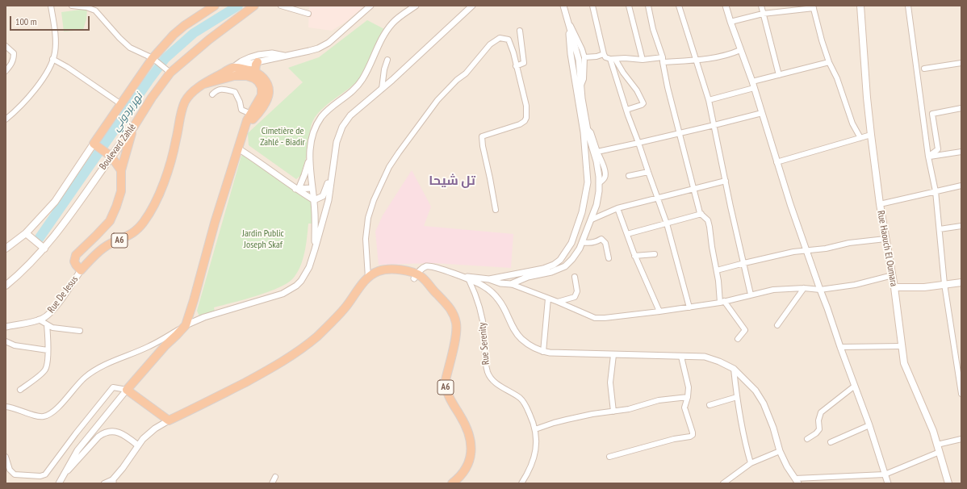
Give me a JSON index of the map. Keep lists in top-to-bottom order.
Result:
{
  "streets": {
    "highway": ["Boulevard Zahlé", "A6"],
    "main road": ["Rue Haouch El Oumara"],
    "street": ["Rue De Jesus", "Rue Serenity"]
  },
  "crossings": [
    ["Boulevard Zahlé", "A6"],
    ["A6", "Rue De Jesus"]
  ],
  "districts": ["تل شيحا"],
  "water": ["نهر بردوني"],
  "parks": ["Cimetière de Zahlé - Biadir", "Jardin Public Joseph Skaf"],
  "scale_bar": "100 m"
}
